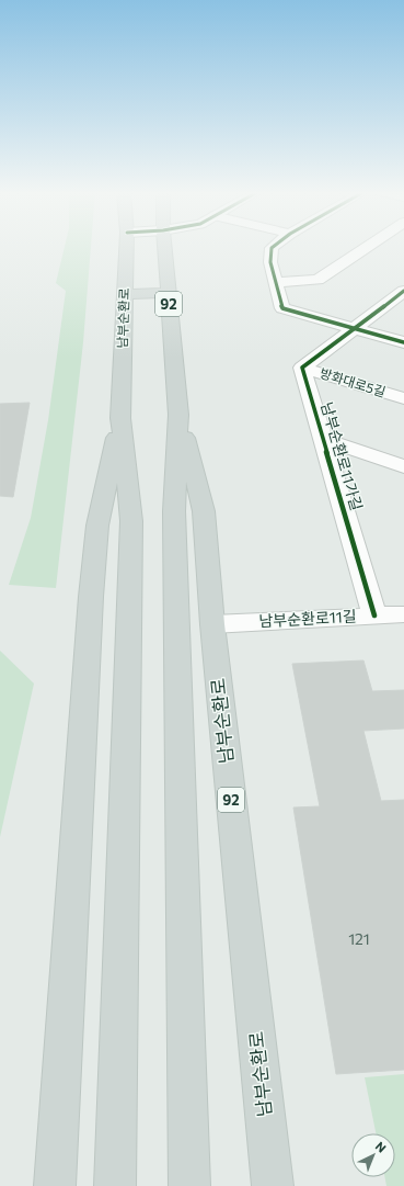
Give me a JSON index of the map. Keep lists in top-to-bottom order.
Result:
{
  "streets": {
    "main road": ["92", "남부순환로"],
    "street": ["방화대로5길", "남부순환로11가길", "남부순환로11길"]
  },
  "crossings": [
    ["남부순환로", "남부순환로11길"],
    ["방화대로5길", "남부순환로11가길"],
    ["남부순환로11가길", "남부순환로11길"]
  ],
  "house_numbers": ["121"],
  "north": "top right"
}
